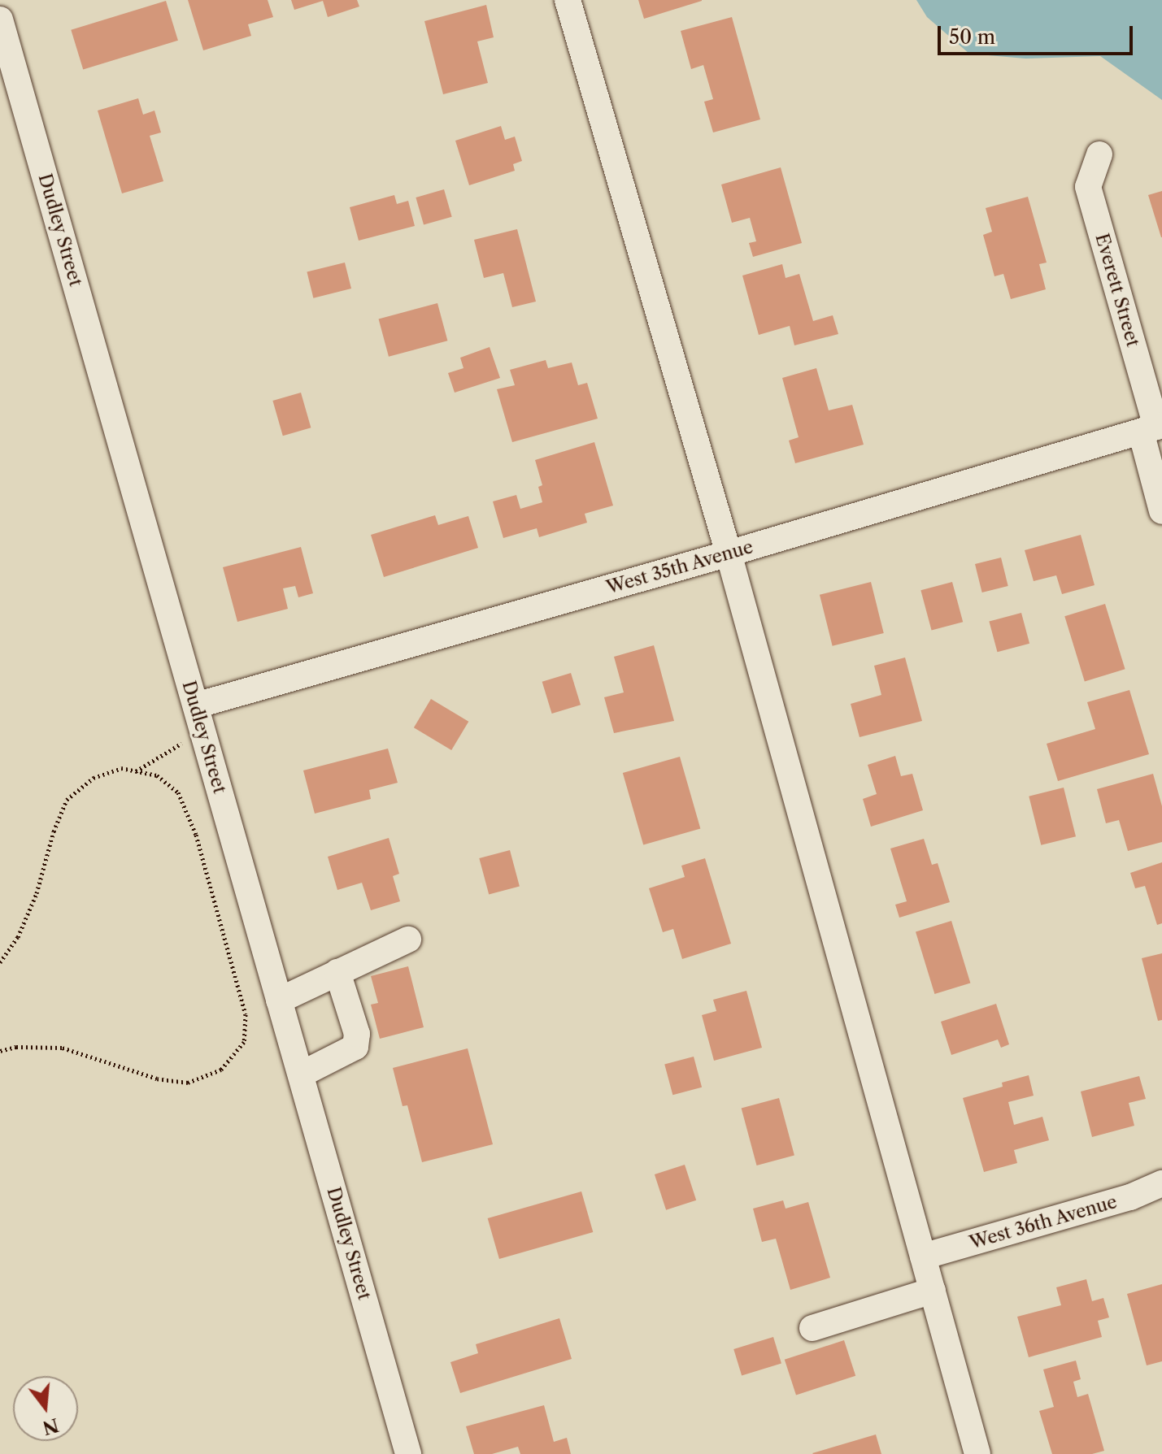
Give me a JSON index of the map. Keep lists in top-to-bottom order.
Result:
{
  "streets": {
    "street": [
      "Dudley Street",
      "Everett Street",
      "West 35th Avenue",
      "West 36th Avenue"
    ]
  },
  "crossings": [
    ["Dudley Street", "West 35th Avenue"],
    ["Everett Street", "West 35th Avenue"]
  ],
  "scale_bar": "50 m",
  "north": "bottom"
}
